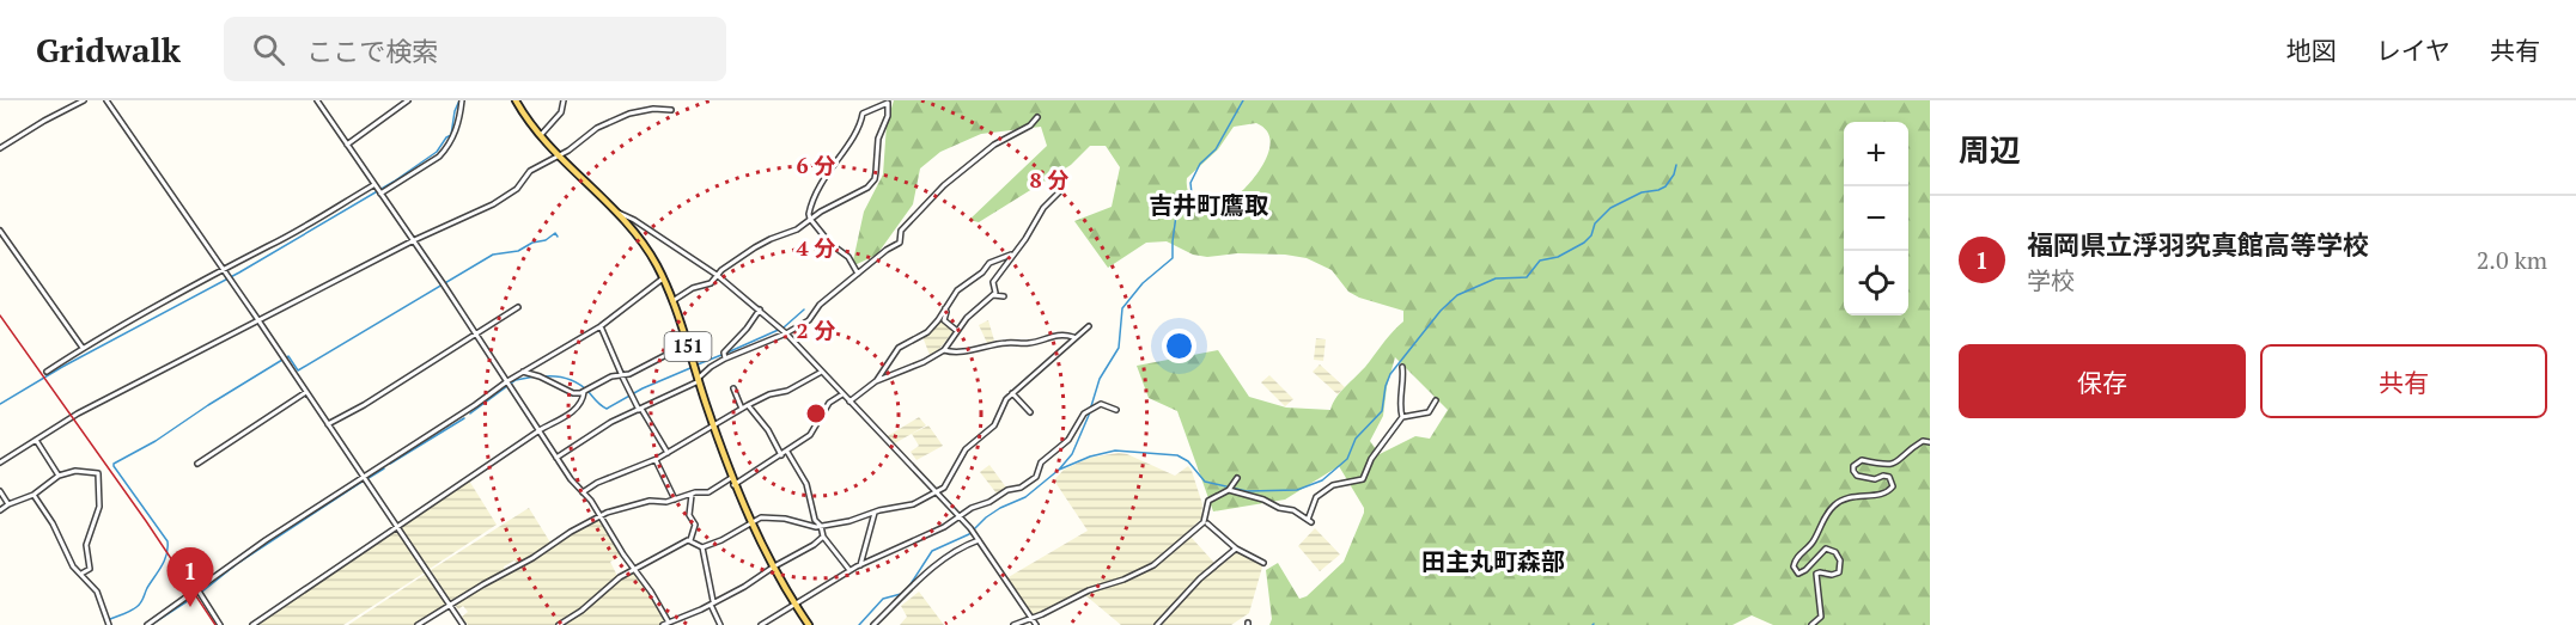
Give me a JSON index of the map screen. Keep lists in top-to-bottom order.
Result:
{
  "streets": {
    "main road": ["151"]
  },
  "districts": ["吉井町鷹取", "田主丸町森部"],
  "page": {
    "header": "Gridwalk",
    "search": "ここで検索",
    "nav": ["地図", "レイヤ", "共有"],
    "heading": "周辺",
    "map_buttons": ["+", "−"],
    "list": [
      {
        "mark": "1",
        "name": "福岡県立浮羽究真館高等学校",
        "note": "学校",
        "value": "2.0 km"
      }
    ],
    "buttons": ["保存", "共有"],
    "pins": "1"
  },
  "rings": [
    "6 分",
    "8 分",
    "4 分",
    "2 分"
  ]
}
